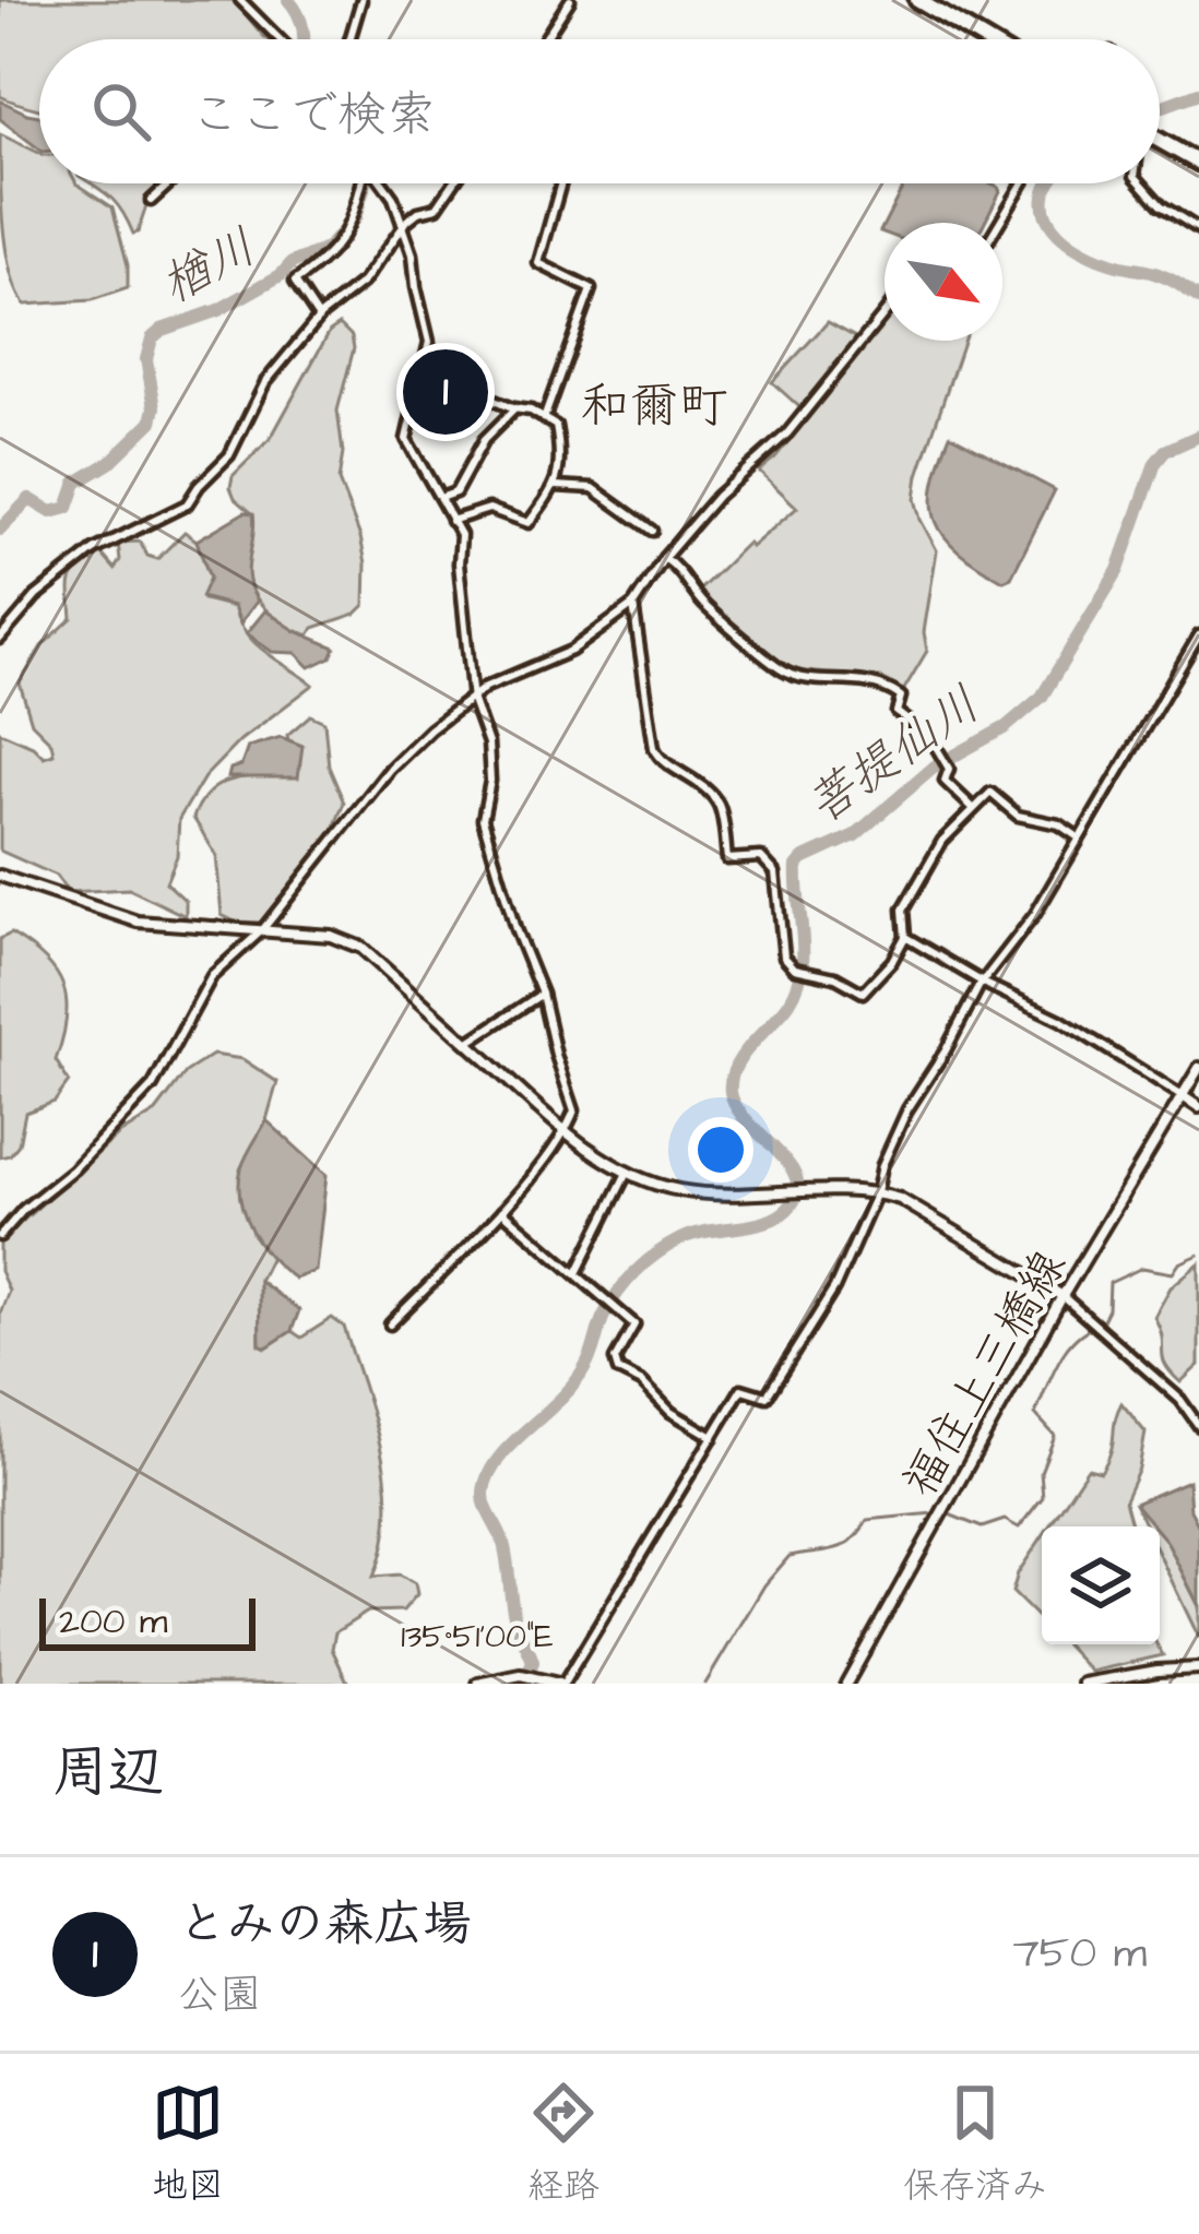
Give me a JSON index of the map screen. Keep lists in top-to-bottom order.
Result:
{
  "streets": {
    "street": ["福住上三橋線"]
  },
  "districts": ["和爾町"],
  "water": ["楢川", "菩提仙川"],
  "scale_bar": "200 m",
  "north": "bottom right",
  "page": {
    "search": "ここで検索",
    "pins": "1",
    "scale": "200 m",
    "heading": "周辺",
    "list": [
      {
        "mark": "1",
        "name": "とみの森広場",
        "note": "公園",
        "value": "750 m"
      }
    ],
    "nav": ["地図", "経路", "保存済み"]
  },
  "coordinates": ["135°51'00\"E"]
}
